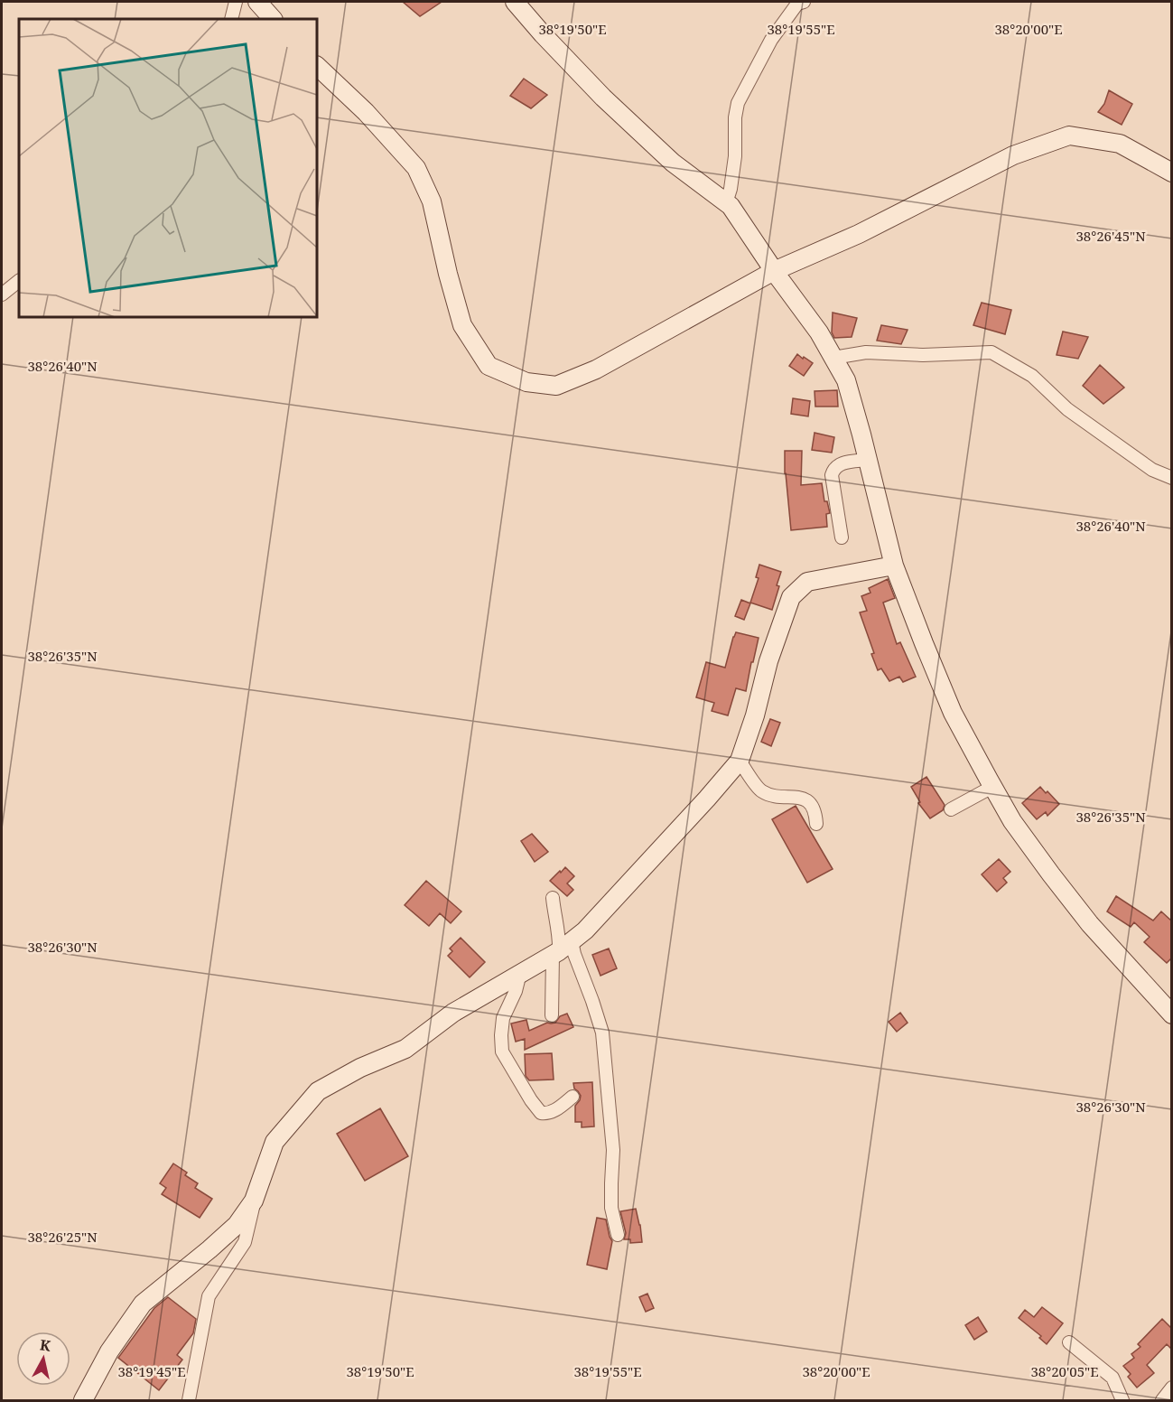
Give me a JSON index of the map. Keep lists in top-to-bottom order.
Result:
{
  "north": "top",
  "coordinates": [
    "38°19'50\"E",
    "38°19'55\"E",
    "38°20'00\"E",
    "38°26'45\"N",
    "38°26'40\"N",
    "38°26'35\"N",
    "38°26'30\"N",
    "38°26'25\"N",
    "38°19'45\"E",
    "38°20'05\"E"
  ]
}
